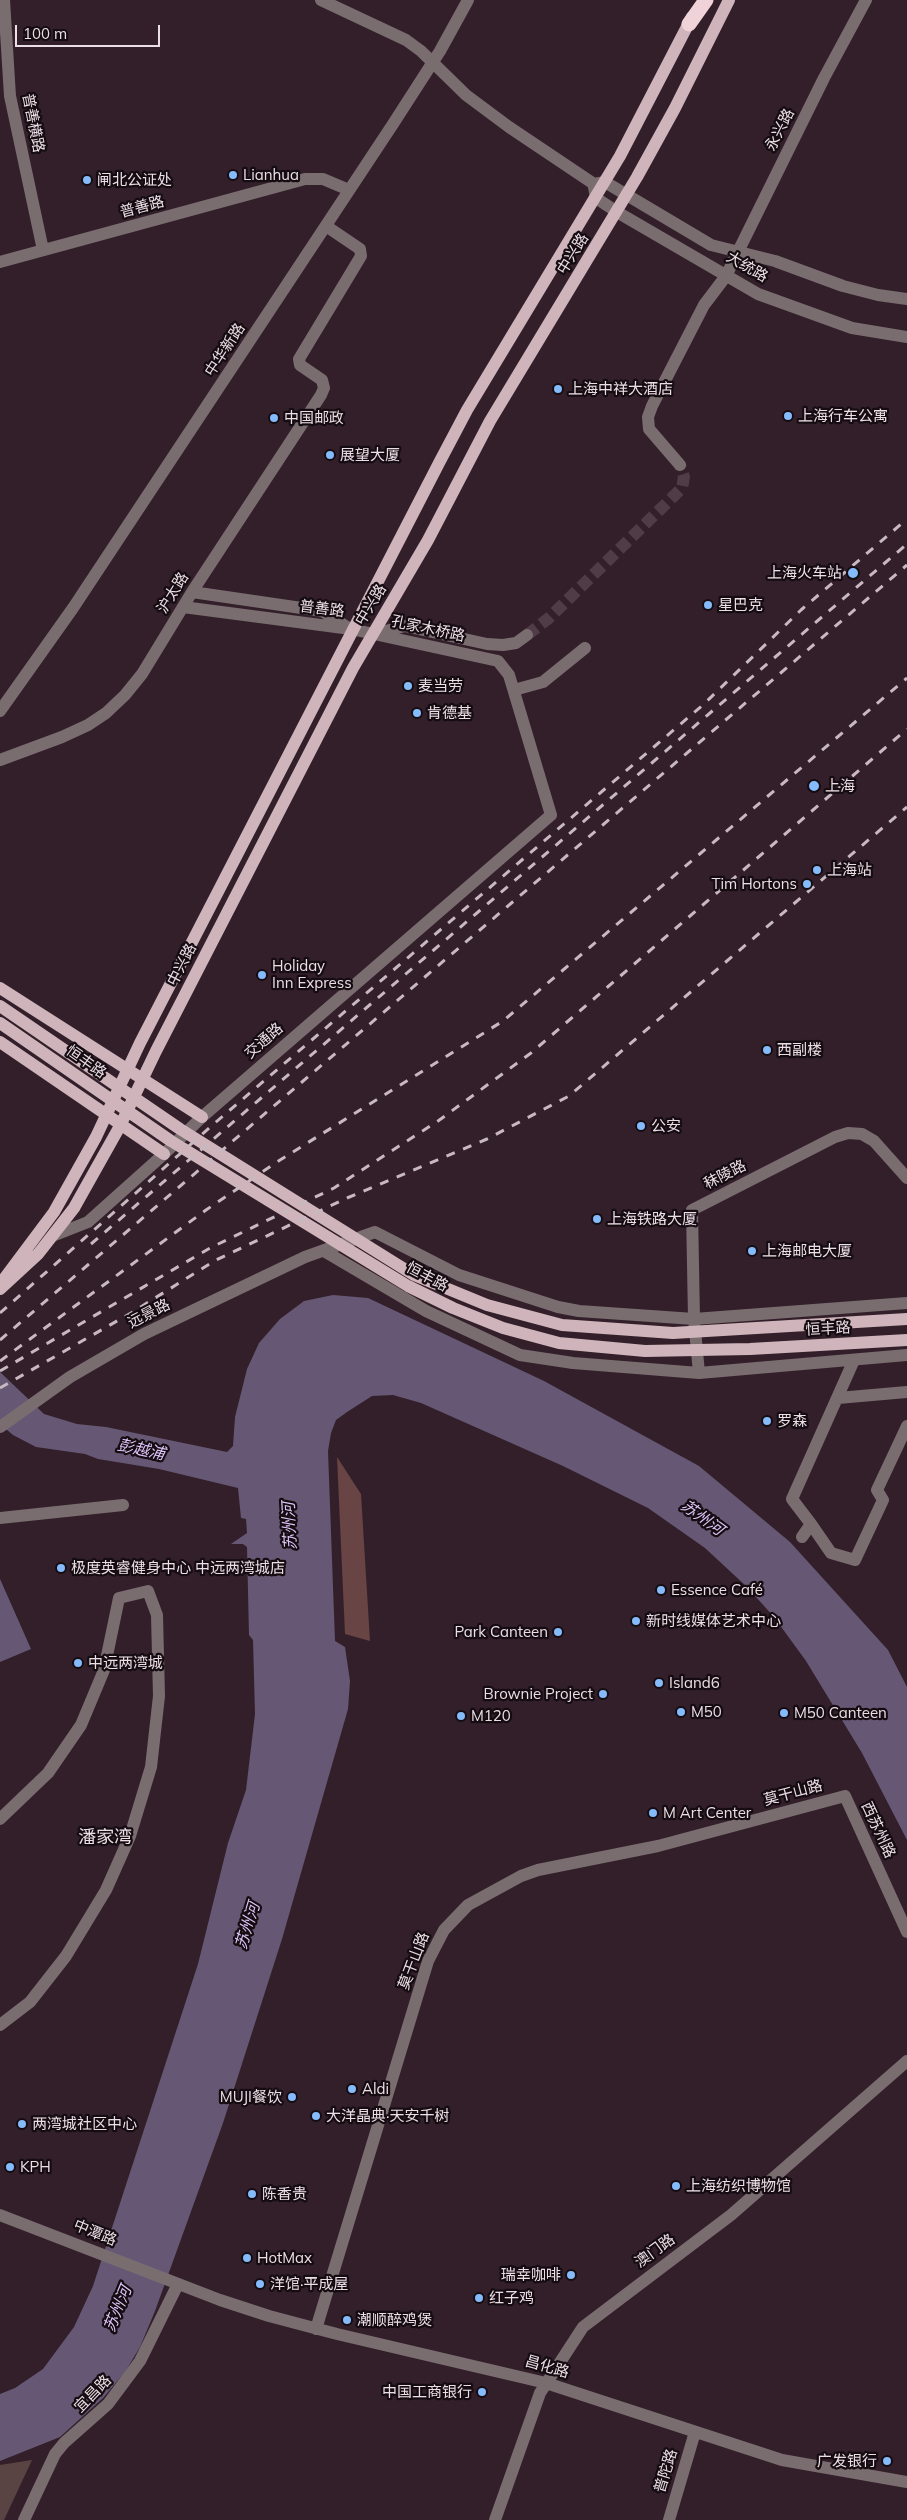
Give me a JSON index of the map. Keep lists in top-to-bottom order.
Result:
{
  "streets": {
    "main road": ["中兴路", "交通路", "恒丰路"],
    "street": [
      "普善横路",
      "永兴路",
      "普善路",
      "大统路",
      "中华新路",
      "沪太路",
      "孔家木桥路",
      "秣陵路",
      "远景路",
      "莫干山路",
      "西苏州路",
      "中潭路",
      "澳门路",
      "昌化路",
      "宜昌路",
      "普陀路"
    ]
  },
  "crossings": [
    ["普善横路", "普善路"],
    ["永兴路", "大统路"],
    ["普善路", "中兴路"],
    ["普善路", "中华新路"],
    ["普善路", "沪太路"],
    ["普善路", "孔家木桥路"],
    ["中兴路", "大统路"],
    ["中兴路", "孔家木桥路"],
    ["中兴路", "交通路"],
    ["中兴路", "恒丰路"],
    ["大统路", "中华新路"],
    ["中华新路", "沪太路"],
    ["孔家木桥路", "交通路"],
    ["交通路", "恒丰路"],
    ["秣陵路", "远景路"],
    ["莫干山路", "西苏州路"],
    ["莫干山路", "昌化路"],
    ["中潭路", "昌化路"],
    ["中潭路", "宜昌路"],
    ["澳门路", "昌化路"],
    ["昌化路", "宜昌路"],
    ["昌化路", "普陀路"]
  ],
  "districts": ["潘家湾"],
  "water": ["彭越浦", "苏州河"],
  "places": [
    "Lianhua",
    "闸北公证处",
    "上海中祥大酒店",
    "上海行车公寓",
    "中国邮政",
    "展望大厦",
    "上海火车站",
    "星巴克",
    "麦当劳",
    "肯德基",
    "上海",
    "上海站",
    "Tim Hortons",
    "Holiday Inn Express",
    "西副楼",
    "公安",
    "上海铁路大厦",
    "上海邮电大厦",
    "罗森",
    "极度英睿健身中心 中远两湾城店",
    "Essence Café",
    "新时线媒体艺术中心",
    "Park Canteen",
    "中远两湾城",
    "Island6",
    "Brownie Project",
    "M50",
    "M50 Canteen",
    "M120",
    "M Art Center",
    "Aldi",
    "MUJI餐饮",
    "大洋晶典·天安千树",
    "两湾城社区中心",
    "KPH",
    "上海纺织博物馆",
    "陈香贵",
    "HotMax",
    "瑞幸咖啡",
    "洋馆·平成屋",
    "红子鸡",
    "潮顺醉鸡煲",
    "中国工商银行",
    "广发银行"
  ],
  "scale_bar": "100 m"
}
